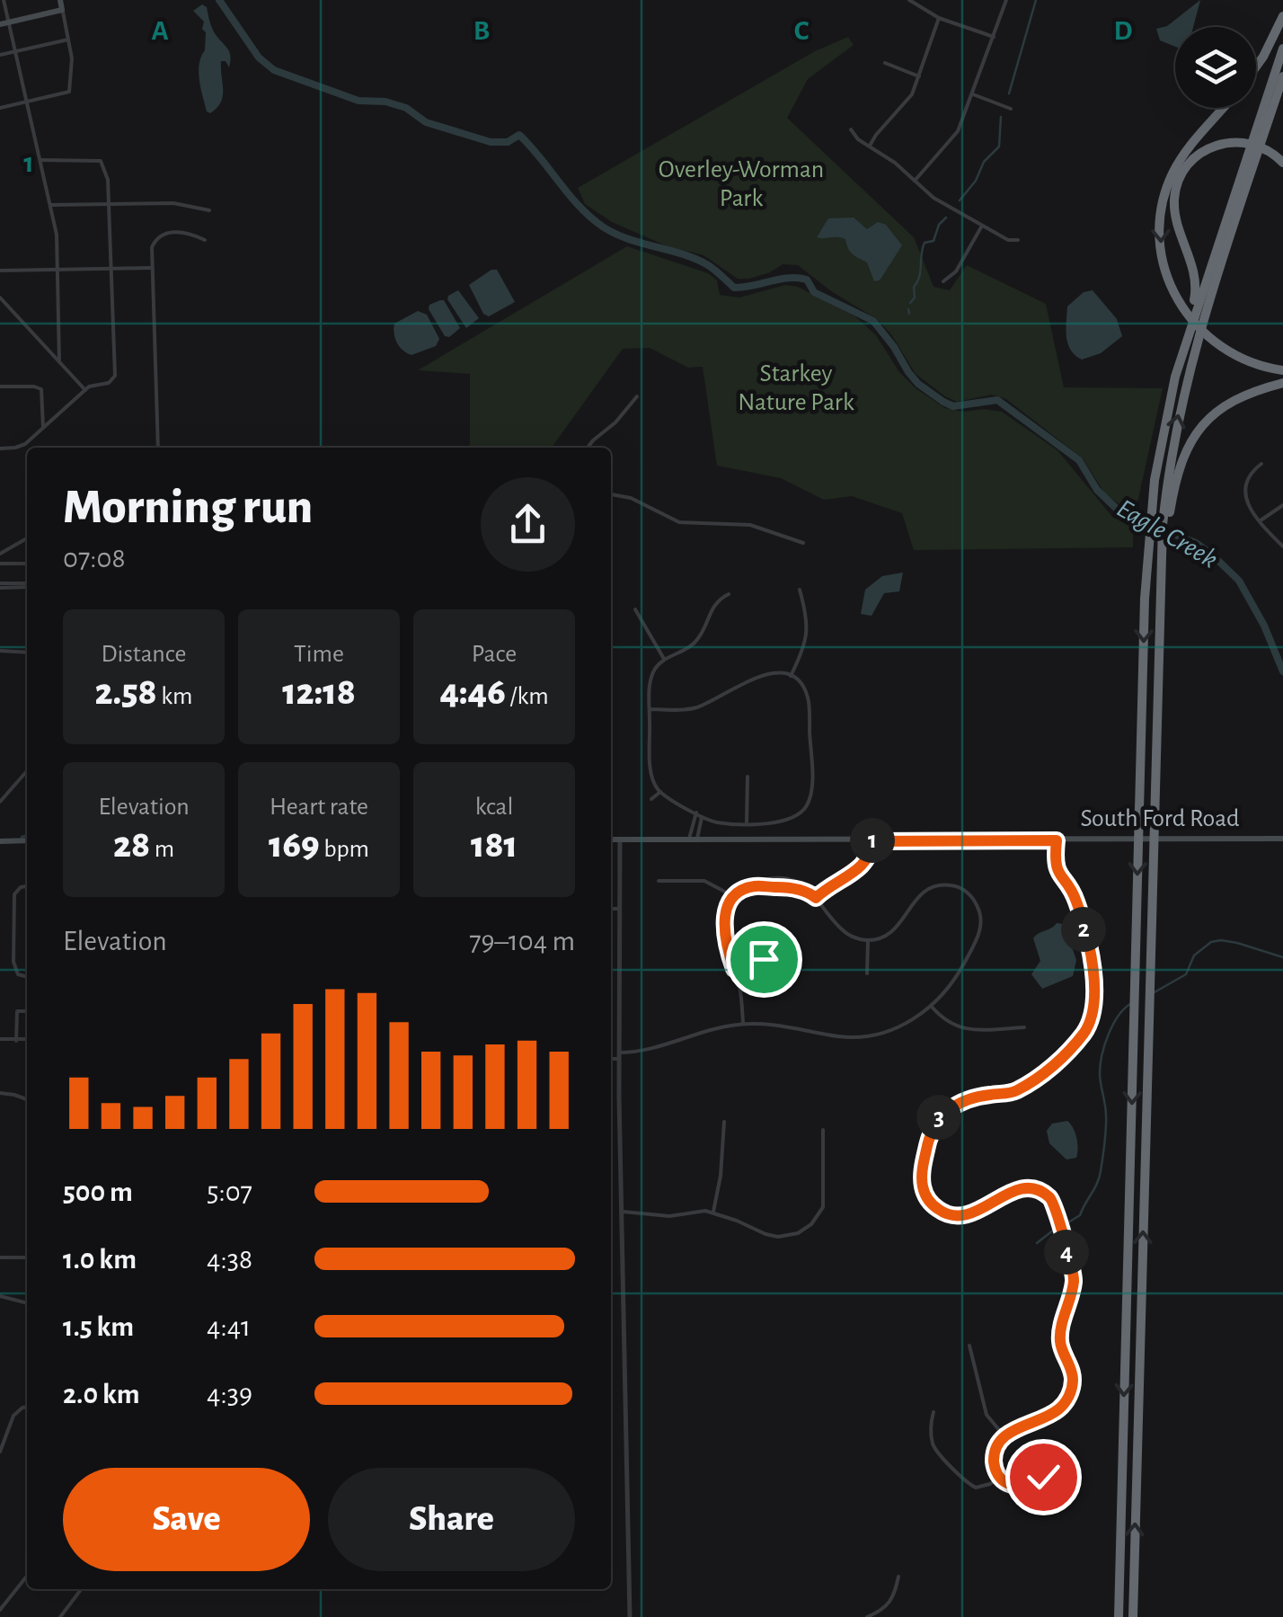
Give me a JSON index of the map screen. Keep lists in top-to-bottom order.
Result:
{
  "streets": {
    "main road": ["South Ford Road"]
  },
  "water": ["Eagle Creek"],
  "parks": ["Overley-Worman Park", "Starkey Nature Park"],
  "page": {
    "heading": ["Morning run", "07:08"],
    "stats": [
      ["Distance", "2.58 km"],
      ["Time", "12:18"],
      ["Pace", "4:46 /km"],
      ["Elevation", "28 m"],
      ["Heart rate", "169 bpm"],
      ["kcal", "181"]
    ],
    "pins": [
      "1",
      "2",
      "3",
      "4"
    ],
    "chart": ["Elevation", "79–104 m"],
    "list": [
      {
        "name": "500 m",
        "note": "5:07"
      },
      {
        "name": "1.0 km",
        "note": "4:38"
      },
      {
        "name": "1.5 km",
        "note": "4:41"
      },
      {
        "name": "2.0 km",
        "note": "4:39"
      }
    ],
    "buttons": ["Save", "Share"]
  },
  "grid": {
    "columns": [
      "A",
      "B",
      "C",
      "D"
    ],
    "rows": ["1"]
  }
}
